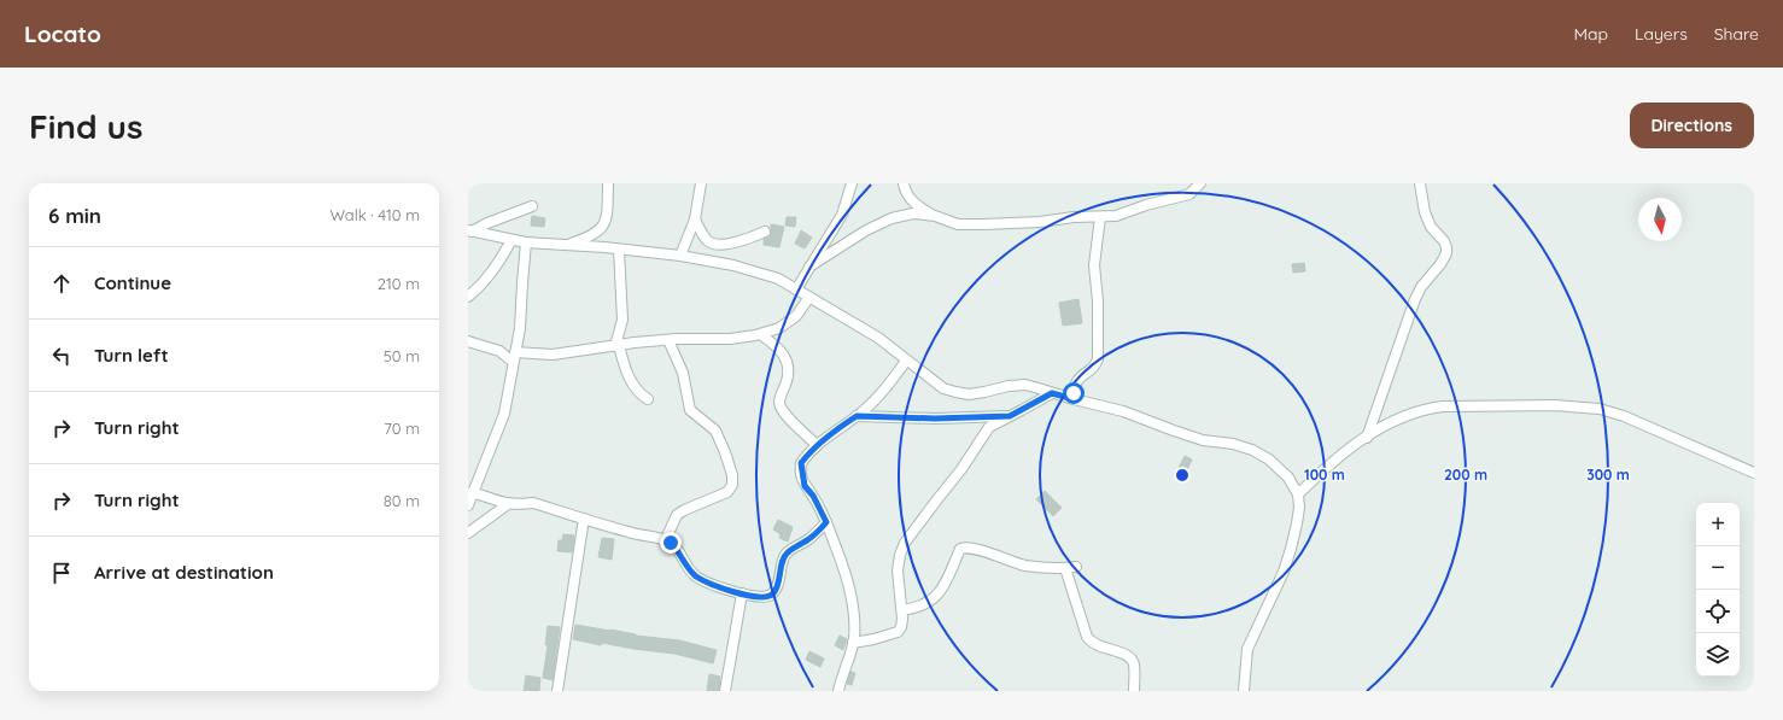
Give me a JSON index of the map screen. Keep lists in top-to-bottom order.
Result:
{
  "north": "bottom",
  "page": {
    "header": "Locato",
    "nav": ["Map", "Layers", "Share"],
    "buttons": "Directions",
    "title": "Find us",
    "heading": ["6 min", "Walk · 410 m"],
    "list": [
      ["Continue", "210 m"],
      ["Turn left", "50 m"],
      ["Turn right", "70 m"],
      ["Turn right", "80 m"],
      "Arrive at destination"
    ],
    "map_buttons": ["+", "−"]
  },
  "rings": ["100 m", "200 m", "300 m"]
}
